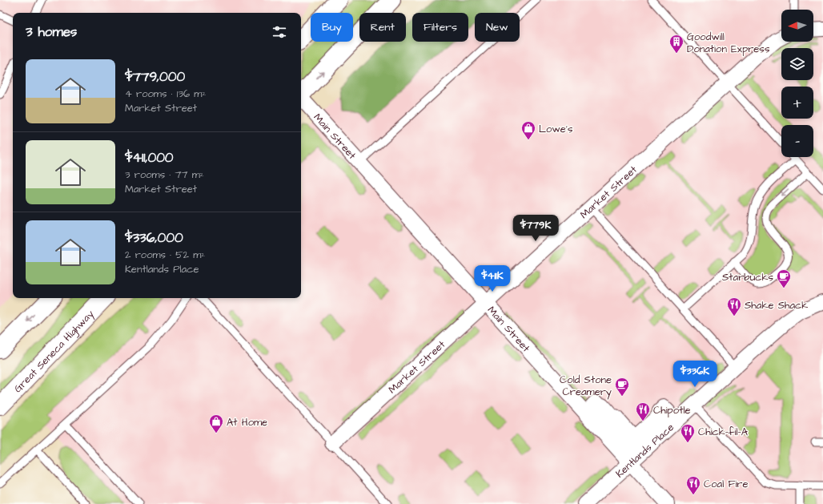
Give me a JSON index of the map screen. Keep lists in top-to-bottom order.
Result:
{
  "streets": {
    "main road": ["Great Seneca Highway"],
    "street": ["Main Street", "Market Street", "Kentlands Place"]
  },
  "crossings": [
    ["Main Street", "Market Street"],
    ["Main Street", "Kentlands Place"]
  ],
  "places": {
    "building": ["Goodwill Donation Express"],
    "shop": ["Lowe's", "At Home"],
    "cafe": ["Starbucks", "Cold Stone Creamery"],
    "restaurant": [
      "Shake Shack",
      "Chipotle",
      "Chick-fil-A",
      "Coal Fire"
    ]
  },
  "north": "left",
  "page": {
    "map_buttons": ["+", "−"],
    "chip": [
      "Buy",
      "Rent",
      "Filters",
      "New"
    ],
    "heading": "3 homes",
    "list": [
      {
        "name": "$779,000",
        "note": "4 rooms · 136 m² · Market Street"
      },
      {
        "name": "$411,000",
        "note": "3 rooms · 77 m² · Market Street"
      },
      {
        "name": "$336,000",
        "note": "2 rooms · 52 m² · Kentlands Place"
      }
    ],
    "price": ["$779K", "$411K", "$336K"]
  }
}
